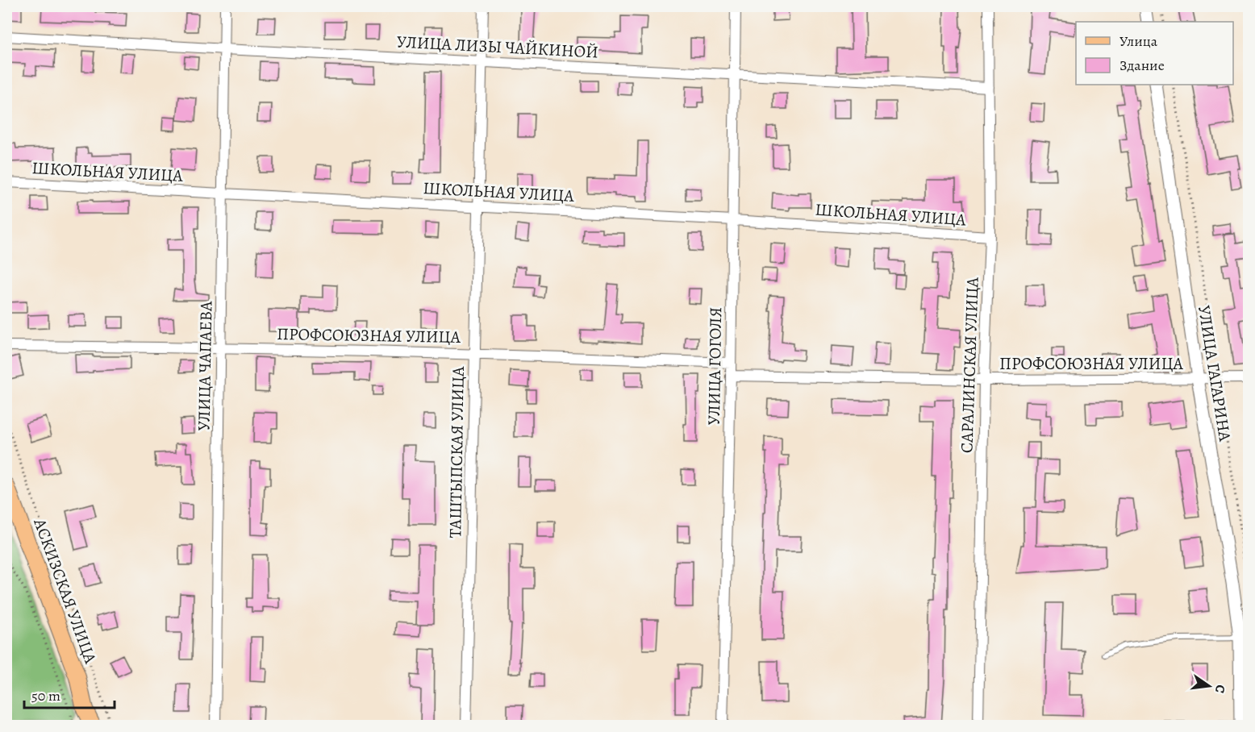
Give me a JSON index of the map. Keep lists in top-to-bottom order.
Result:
{
  "streets": {
    "main road": ["АСКИЗСКАЯ УЛИЦА"],
    "street": [
      "УЛИЦА ЛИЗЫ ЧАЙКИНОЙ",
      "ШКОЛЬНАЯ УЛИЦА",
      "ПРОФСОЮЗНАЯ УЛИЦА",
      "САРАЛИНСКАЯ УЛИЦА",
      "УЛИЦА ЧАПАЕВА",
      "УЛИЦА ГОГОЛЯ",
      "УЛИЦА ГАГАРИНА",
      "ТАШТЫПСКАЯ УЛИЦА"
    ]
  },
  "crossings": [
    ["УЛИЦА ЛИЗЫ ЧАЙКИНОЙ", "САРАЛИНСКАЯ УЛИЦА"],
    ["УЛИЦА ЛИЗЫ ЧАЙКИНОЙ", "УЛИЦА ЧАПАЕВА"],
    ["УЛИЦА ЛИЗЫ ЧАЙКИНОЙ", "УЛИЦА ГОГОЛЯ"],
    ["УЛИЦА ЛИЗЫ ЧАЙКИНОЙ", "ТАШТЫПСКАЯ УЛИЦА"],
    ["ШКОЛЬНАЯ УЛИЦА", "САРАЛИНСКАЯ УЛИЦА"],
    ["ШКОЛЬНАЯ УЛИЦА", "УЛИЦА ЧАПАЕВА"],
    ["ШКОЛЬНАЯ УЛИЦА", "УЛИЦА ГОГОЛЯ"],
    ["ШКОЛЬНАЯ УЛИЦА", "ТАШТЫПСКАЯ УЛИЦА"],
    ["ПРОФСОЮЗНАЯ УЛИЦА", "САРАЛИНСКАЯ УЛИЦА"],
    ["ПРОФСОЮЗНАЯ УЛИЦА", "УЛИЦА ЧАПАЕВА"],
    ["ПРОФСОЮЗНАЯ УЛИЦА", "УЛИЦА ГОГОЛЯ"],
    ["ПРОФСОЮЗНАЯ УЛИЦА", "УЛИЦА ГАГАРИНА"],
    ["ПРОФСОЮЗНАЯ УЛИЦА", "ТАШТЫПСКАЯ УЛИЦА"]
  ],
  "legend": ["Улица", "Здание"],
  "scale_bar": "50 m",
  "north": "right"
}
